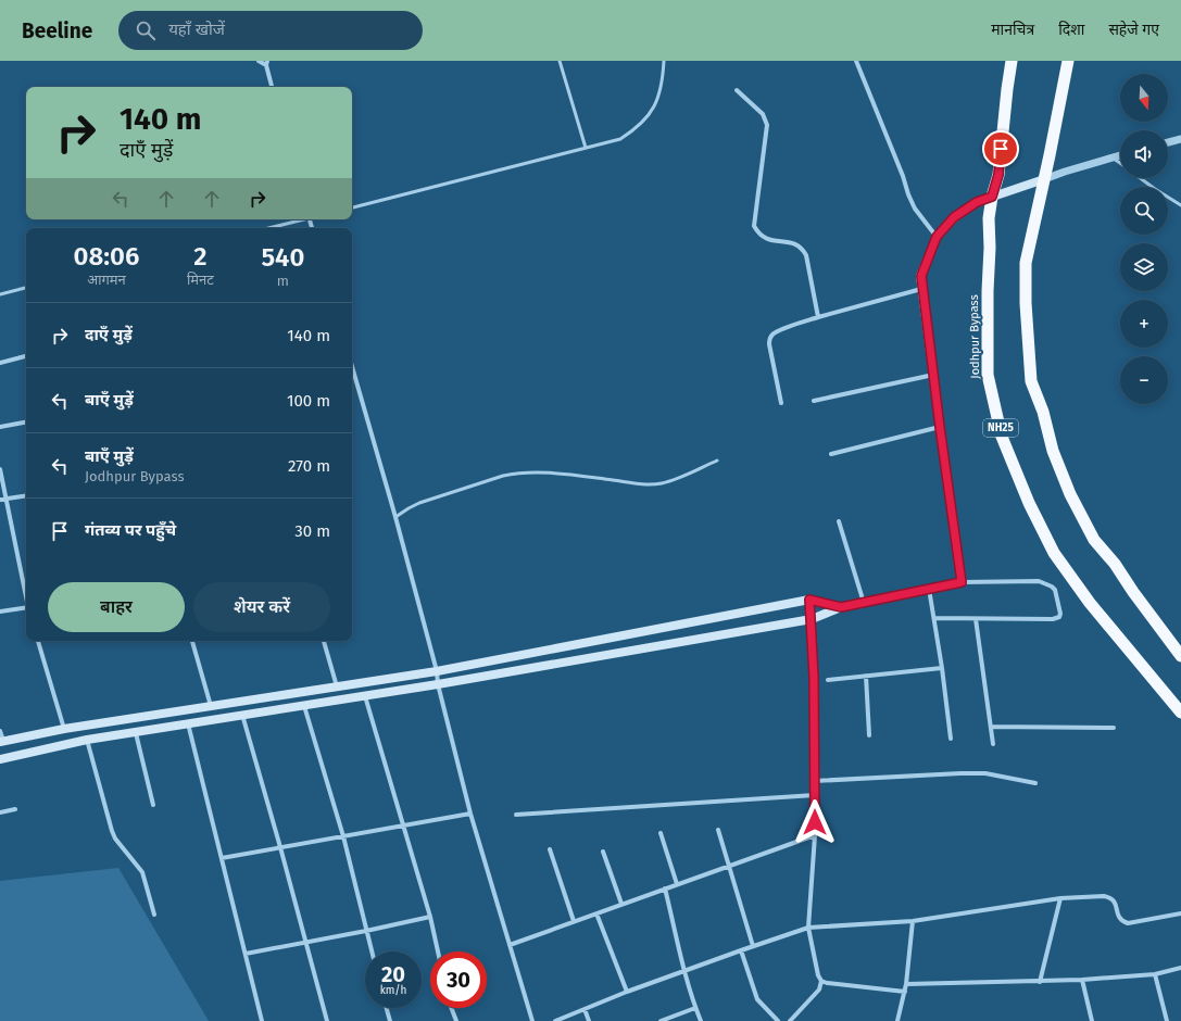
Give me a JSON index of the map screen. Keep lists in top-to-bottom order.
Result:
{
  "streets": {
    "highway": ["Jodhpur Bypass", "NH25"]
  },
  "north": "bottom",
  "page": {
    "header": "Beeline",
    "search": "यहाँ खोजें",
    "nav": ["मानचित्र", "दिशा", "सहेजे गए"],
    "map_buttons": ["+", "−"],
    "turn": ["140 m", "दाएँ मुड़ें"],
    "eta": [
      "08:06",
      "आगमन",
      "2",
      "मिनट",
      "540",
      "m"
    ],
    "list": [
      {
        "name": "दाएँ मुड़ें",
        "value": "140 m"
      },
      {
        "name": "बाएँ मुड़ें",
        "value": "100 m"
      },
      {
        "name": "बाएँ मुड़ें",
        "note": "Jodhpur Bypass",
        "value": "270 m"
      },
      {
        "name": "गंतव्य पर पहुँचे",
        "value": "30 m"
      }
    ],
    "buttons": ["बाहर", "शेयर करें"],
    "speed": "20 km/h",
    "limit": "30"
  }
}
